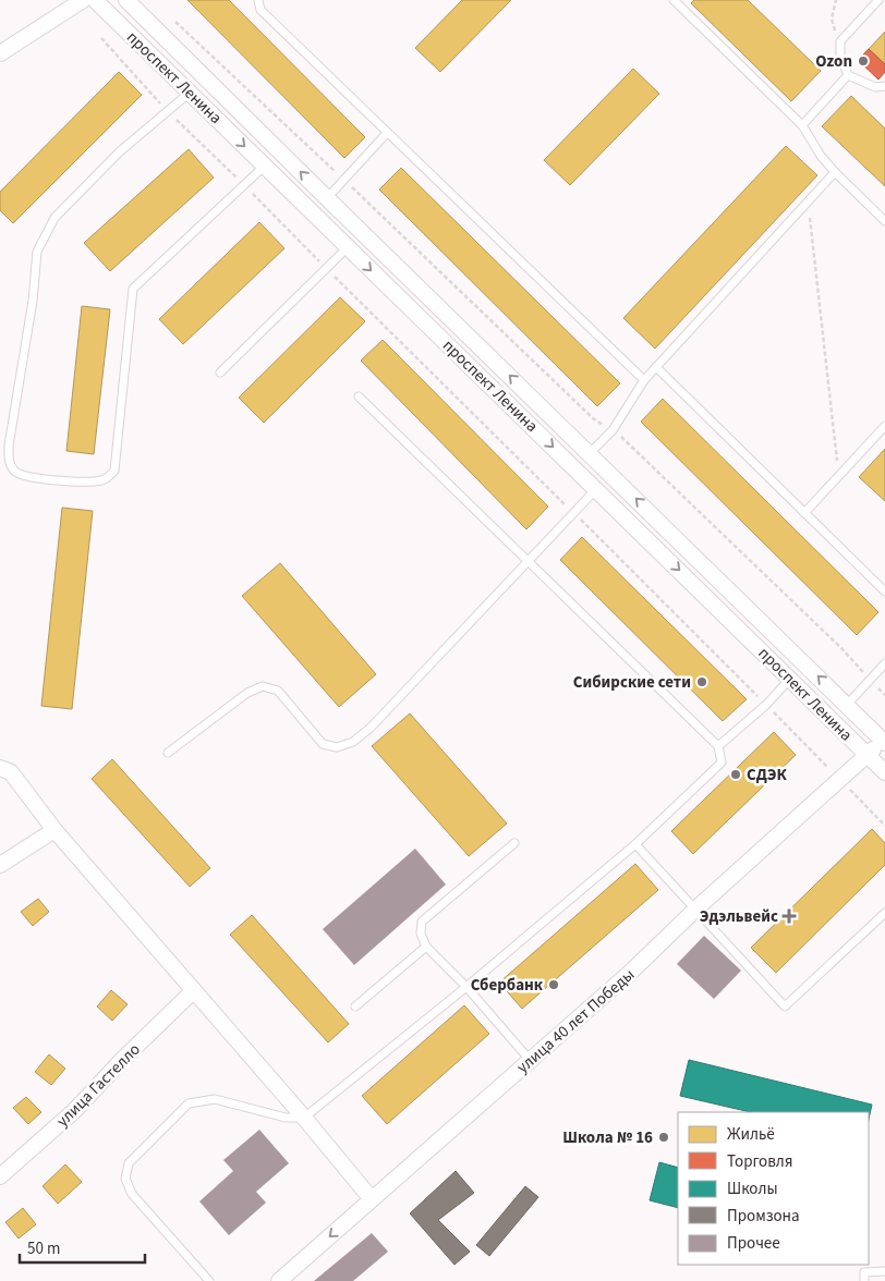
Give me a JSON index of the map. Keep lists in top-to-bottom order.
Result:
{
  "streets": {
    "street": ["проспект Ленина", "улица 40 лет Победы", "улица Гастелло"]
  },
  "crossings": [
    ["проспект Ленина", "улица 40 лет Победы"]
  ],
  "places": {
    "other": [
      "Ozon",
      "Сибирские сети",
      "СДЭК",
      "Сбербанк",
      "Школа № 16"
    ],
    "health": ["Эдэльвейс"]
  },
  "legend": [
    "Жильё",
    "Торговля",
    "Школы",
    "Промзона",
    "Прочее"
  ],
  "scale_bar": "50 m"
}
